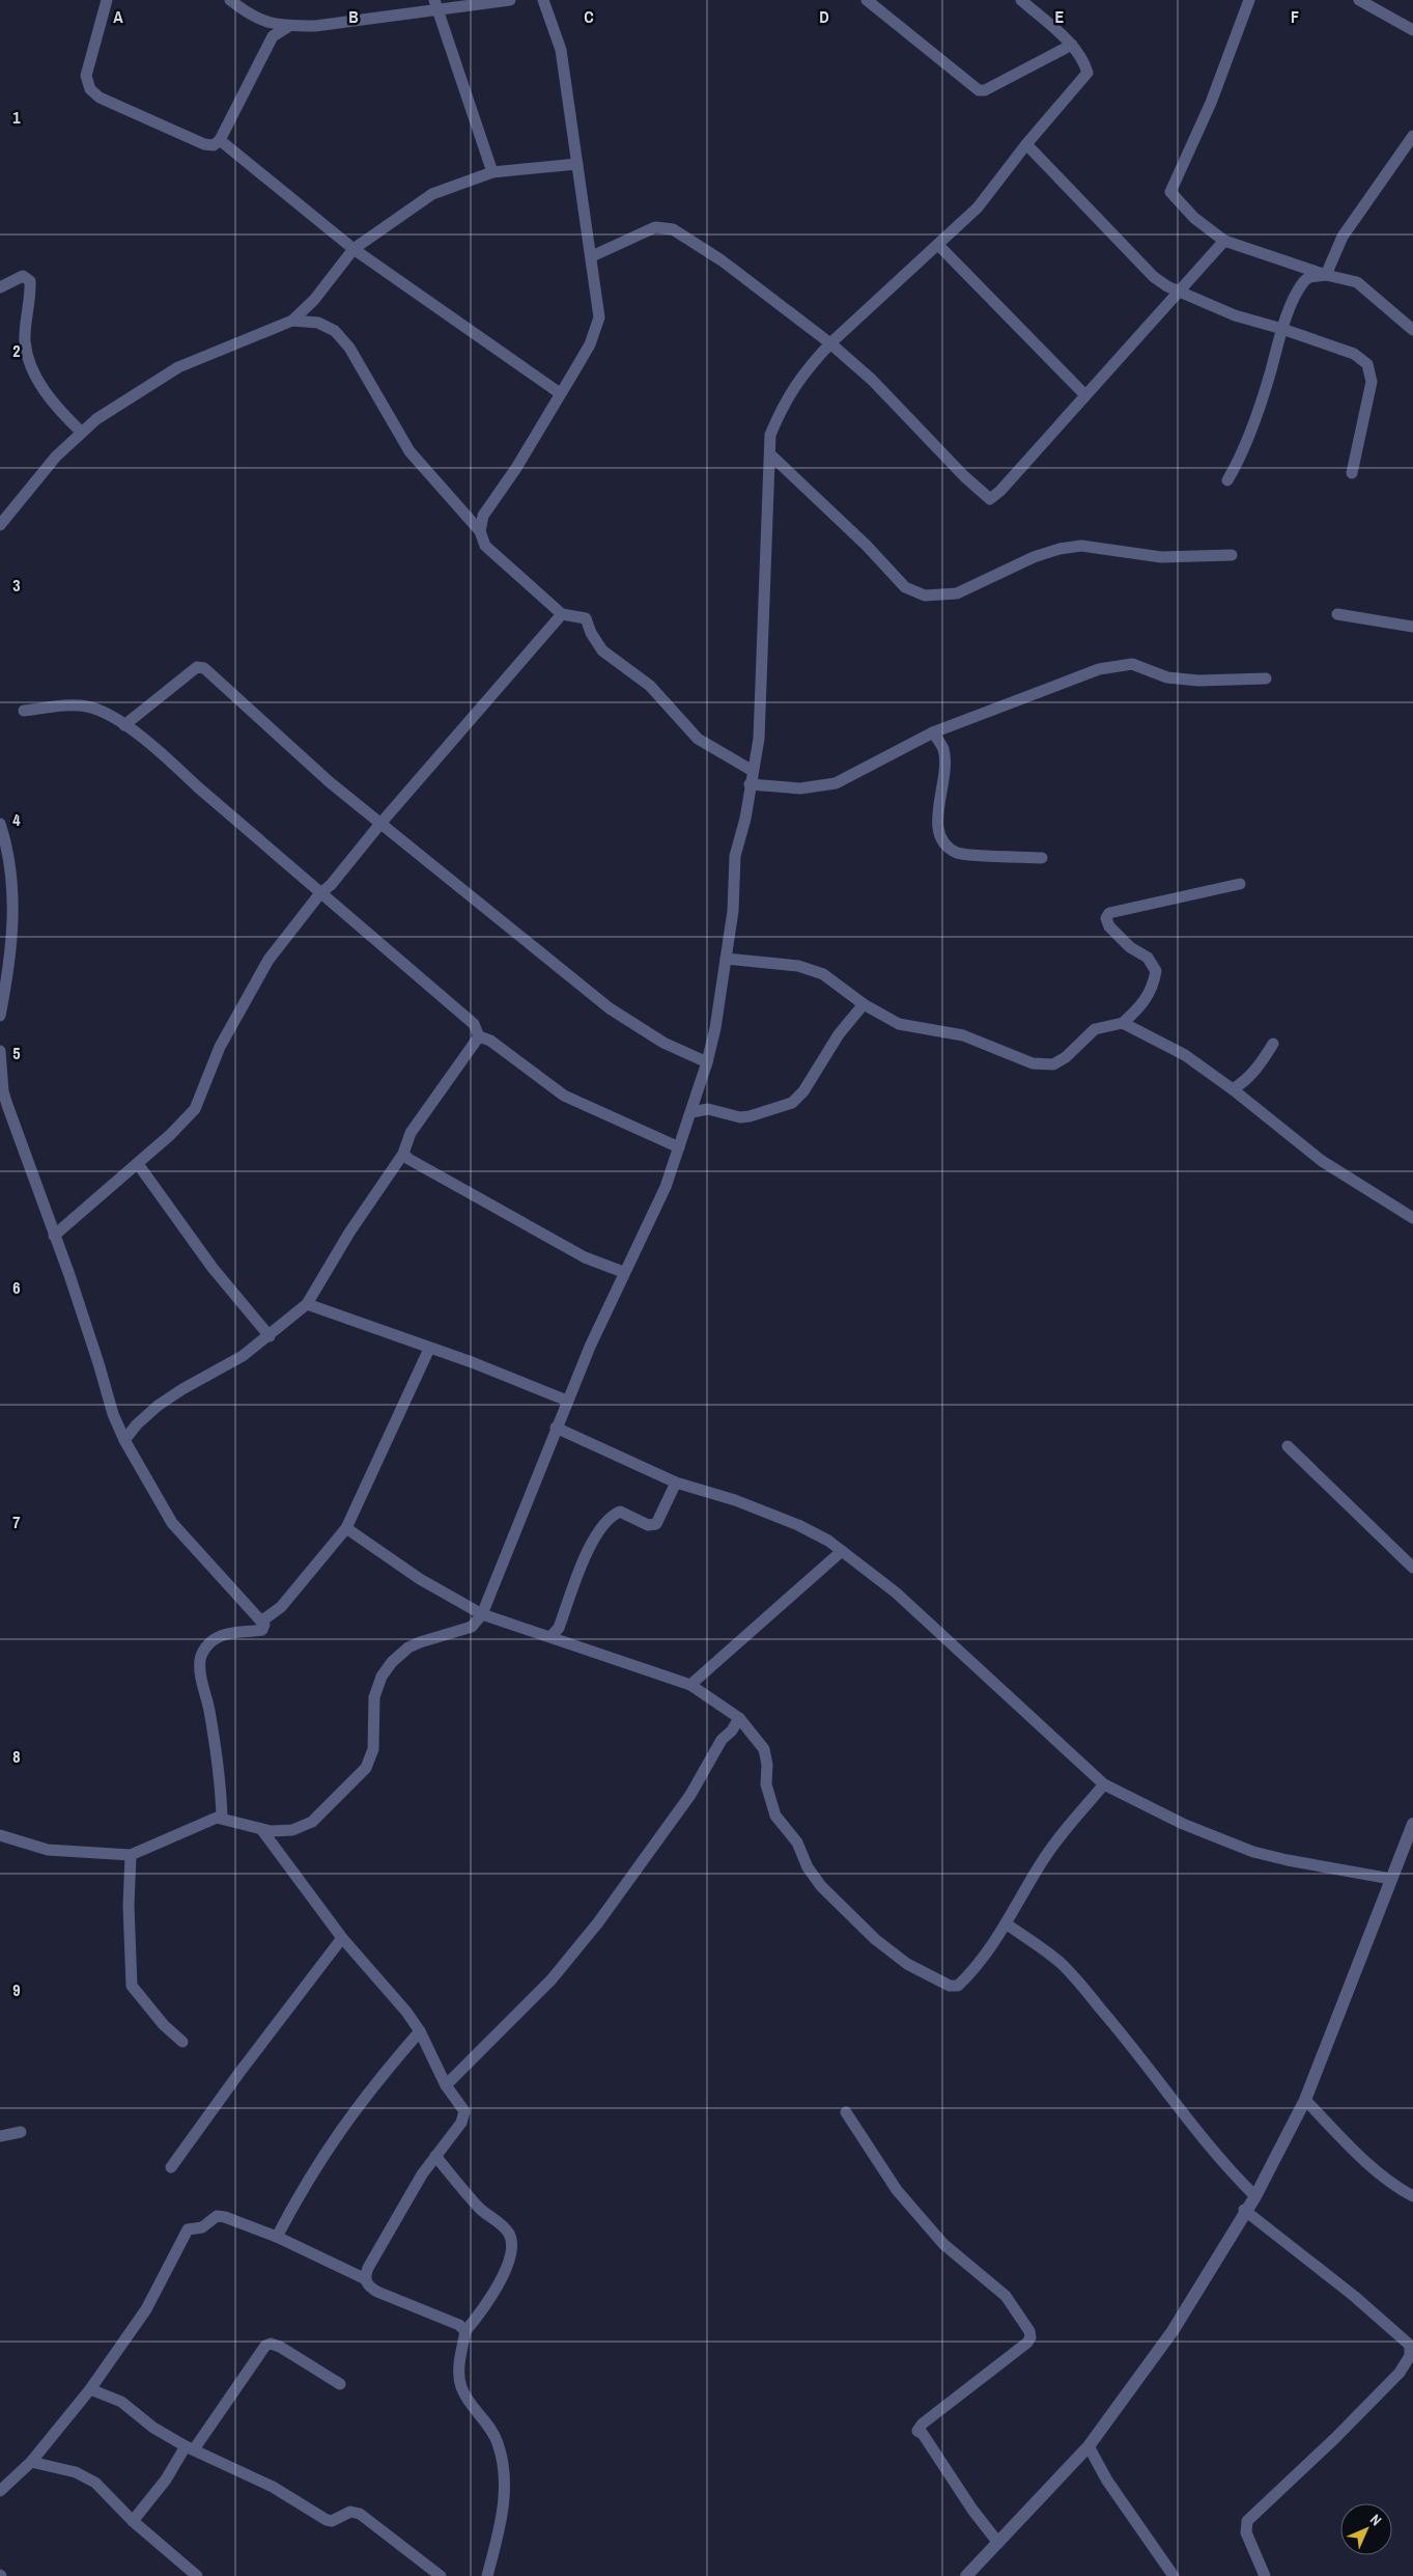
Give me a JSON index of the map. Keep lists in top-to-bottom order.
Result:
{
  "north": "top right",
  "grid": {
    "columns": [
      "A",
      "B",
      "C",
      "D",
      "E",
      "F"
    ],
    "rows": [
      "1",
      "2",
      "3",
      "4",
      "5",
      "6",
      "7",
      "8",
      "9"
    ]
  }
}
